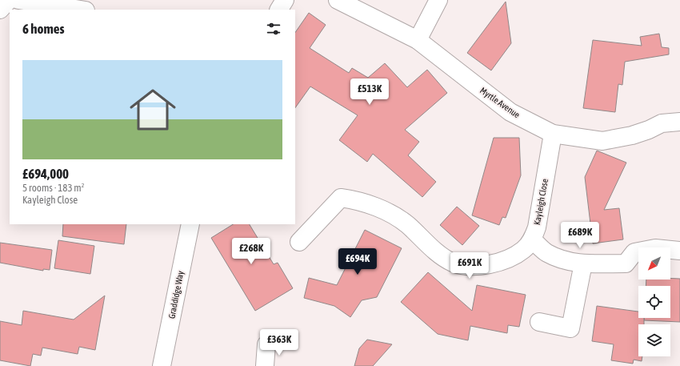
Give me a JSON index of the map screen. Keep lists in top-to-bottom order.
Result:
{
  "streets": {
    "street": ["Myrtle Avenue", "Kayleigh Close", "Graddidge Way"]
  },
  "crossings": [
    ["Myrtle Avenue", "Kayleigh Close"]
  ],
  "north": "bottom left",
  "page": {
    "heading": "6 homes",
    "list": [
      {
        "name": "£694,000",
        "note": "5 rooms · 183 m² · Kayleigh Close"
      }
    ],
    "price": [
      "£513K",
      "£689K",
      "£268K",
      "£694K",
      "£691K",
      "£363K"
    ]
  }
}
